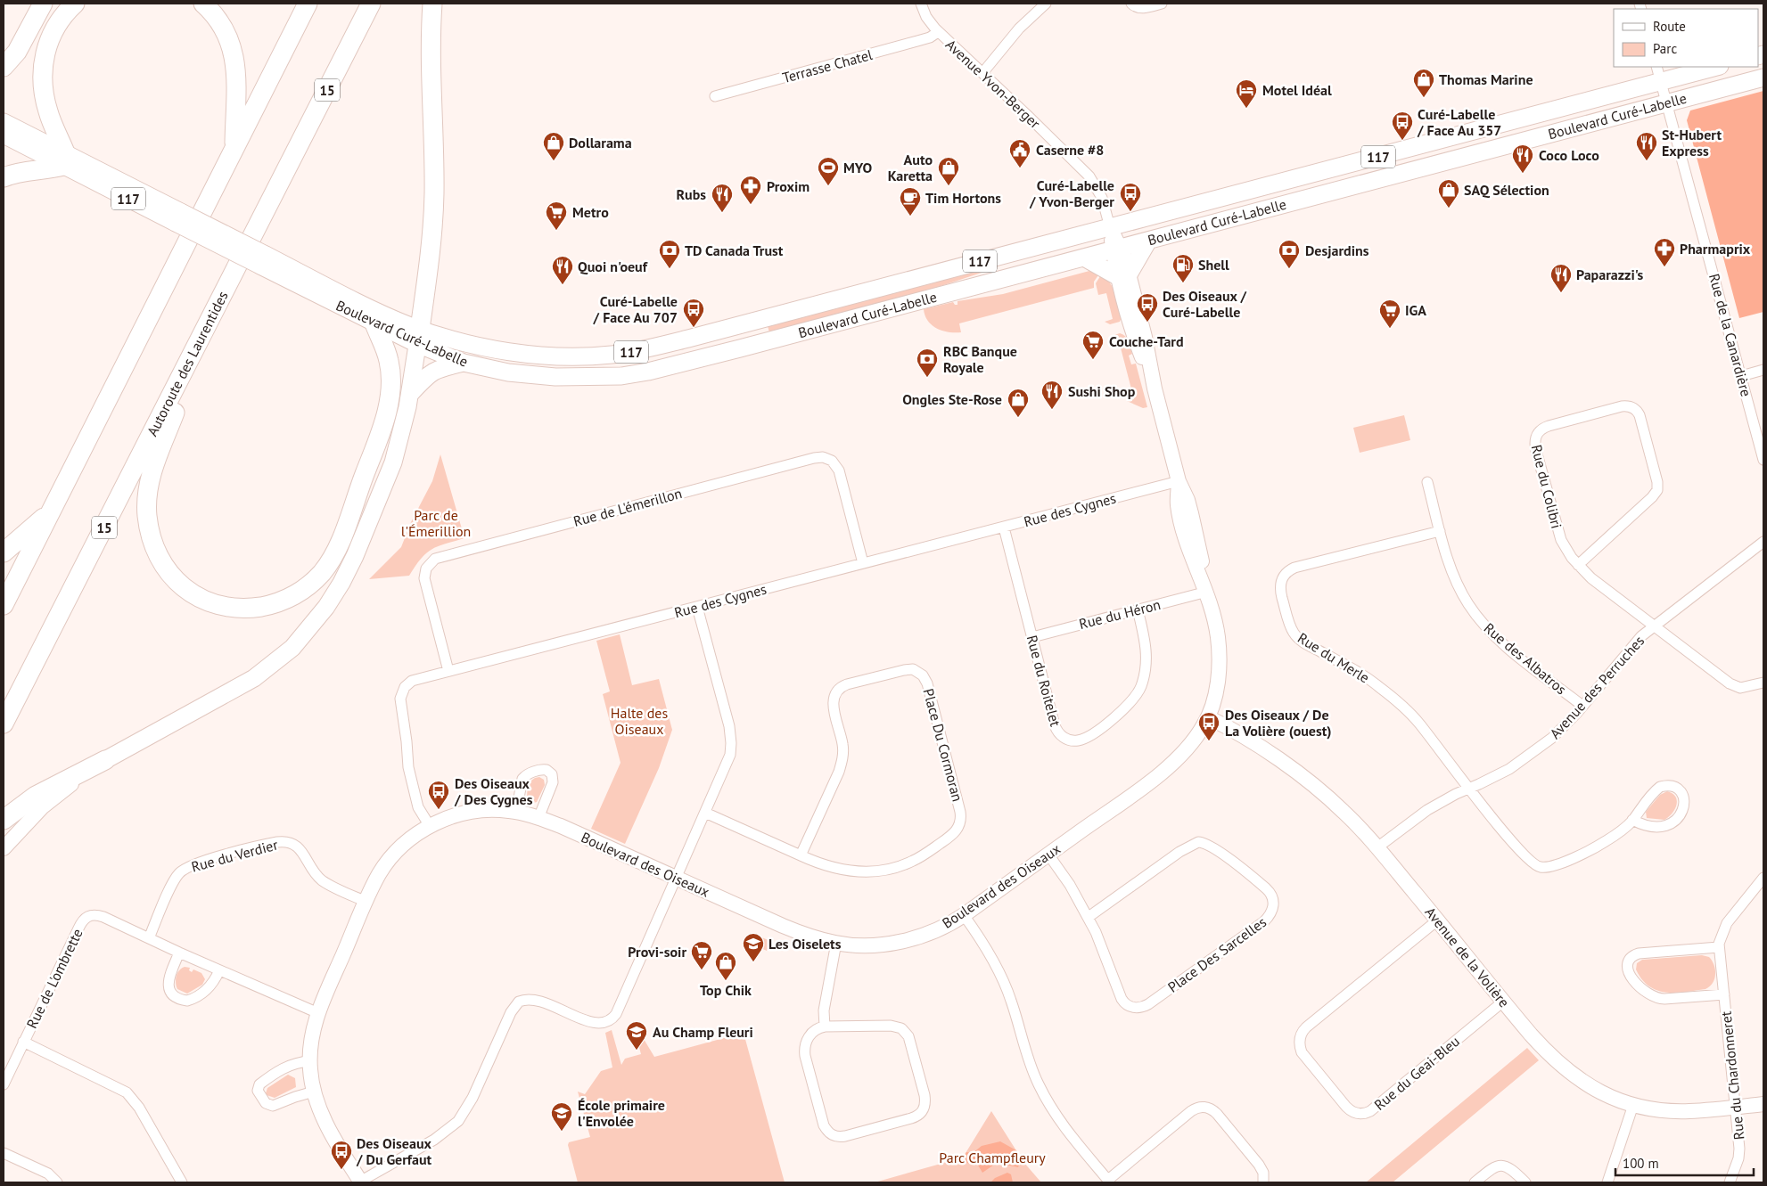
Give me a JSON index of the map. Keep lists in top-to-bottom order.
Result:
{
  "streets": {
    "highway": ["15", "Autoroute des Laurentides"],
    "main road": ["Boulevard Curé-Labelle", "117"],
    "street": [
      "Terrasse Chatel",
      "Avenue Yvon-Berger",
      "Rue de la Canardière",
      "Rue du Colibri",
      "Rue de L'émerillon",
      "Rue des Cygnes",
      "Rue du Héron",
      "Rue du Merle",
      "Rue des Albatros",
      "Rue du Roitelet",
      "Avenue des Perruches",
      "Place Du Cormoran",
      "Rue du Verdier",
      "Boulevard des Oiseaux",
      "Place Des Sarcelles",
      "Avenue de la Volière",
      "Rue de L'ombrette",
      "Rue du Geai-Bleu",
      "Rue du Chardonneret"
    ]
  },
  "crossings": [
    ["Terrasse Chatel", "Avenue Yvon-Berger"],
    ["Avenue Yvon-Berger", "Boulevard Curé-Labelle"],
    ["Avenue Yvon-Berger", "Boulevard des Oiseaux"],
    ["Boulevard Curé-Labelle", "Rue de la Canardière"],
    ["Boulevard Curé-Labelle", "Boulevard des Oiseaux"],
    ["Rue du Colibri", "Avenue des Perruches"],
    ["Rue de L'émerillon", "Rue des Cygnes"],
    ["Rue des Cygnes", "Rue du Roitelet"],
    ["Rue des Cygnes", "Boulevard des Oiseaux"],
    ["Rue du Héron", "Rue du Roitelet"],
    ["Rue du Héron", "Boulevard des Oiseaux"],
    ["Rue du Merle", "Rue des Albatros"],
    ["Rue du Merle", "Avenue des Perruches"],
    ["Rue des Albatros", "Avenue des Perruches"],
    ["Avenue des Perruches", "Avenue de la Volière"],
    ["Rue du Verdier", "Boulevard des Oiseaux"],
    ["Rue du Verdier", "Rue de L'ombrette"],
    ["Boulevard des Oiseaux", "Place Des Sarcelles"],
    ["Boulevard des Oiseaux", "Avenue de la Volière"],
    ["Boulevard des Oiseaux", "Rue de L'ombrette"],
    ["Avenue de la Volière", "Rue du Geai-Bleu"],
    ["Avenue de la Volière", "Rue du Chardonneret"]
  ],
  "parks": ["Parc de l'Émerillion", "Halte des Oiseaux", "Parc Champfleury"],
  "places": {
    "shop": [
      "Thomas Marine",
      "Dollarama",
      "Auto Karetta",
      "SAQ Sélection",
      "Ongles Ste-Rose",
      "Top Chik"
    ],
    "hotel": ["Motel Idéal"],
    "bus stop": [
      "Curé-Labelle / Face Au 357",
      "Curé-Labelle / Yvon-Berger",
      "Des Oiseaux / Curé-Labelle",
      "Curé-Labelle / Face Au 707",
      "Des Oiseaux / De La Volière (ouest)",
      "Des Oiseaux / Des Cygnes",
      "Des Oiseaux / Du Gerfaut"
    ],
    "restaurant": [
      "St-Hubert Express",
      "Coco Loco",
      "Rubs",
      "Quoi n'oeuf",
      "Paparazzi's",
      "Sushi Shop"
    ],
    "public building": ["Caserne #8"],
    "sports": ["MYO"],
    "pharmacy": ["Proxim", "Pharmaprix"],
    "cafe": ["Tim Hortons"],
    "supermarket": [
      "Metro",
      "IGA",
      "Couche-Tard",
      "Provi-soir"
    ],
    "bank": ["TD Canada Trust", "Desjardins", "RBC Banque Royale"],
    "fuel station": ["Shell"],
    "school or university": ["Les Oiselets", "Au Champ Fleuri", "École primaire l'Envolée"]
  },
  "legend": ["Route", "Parc"],
  "scale_bar": "100 m"
}
